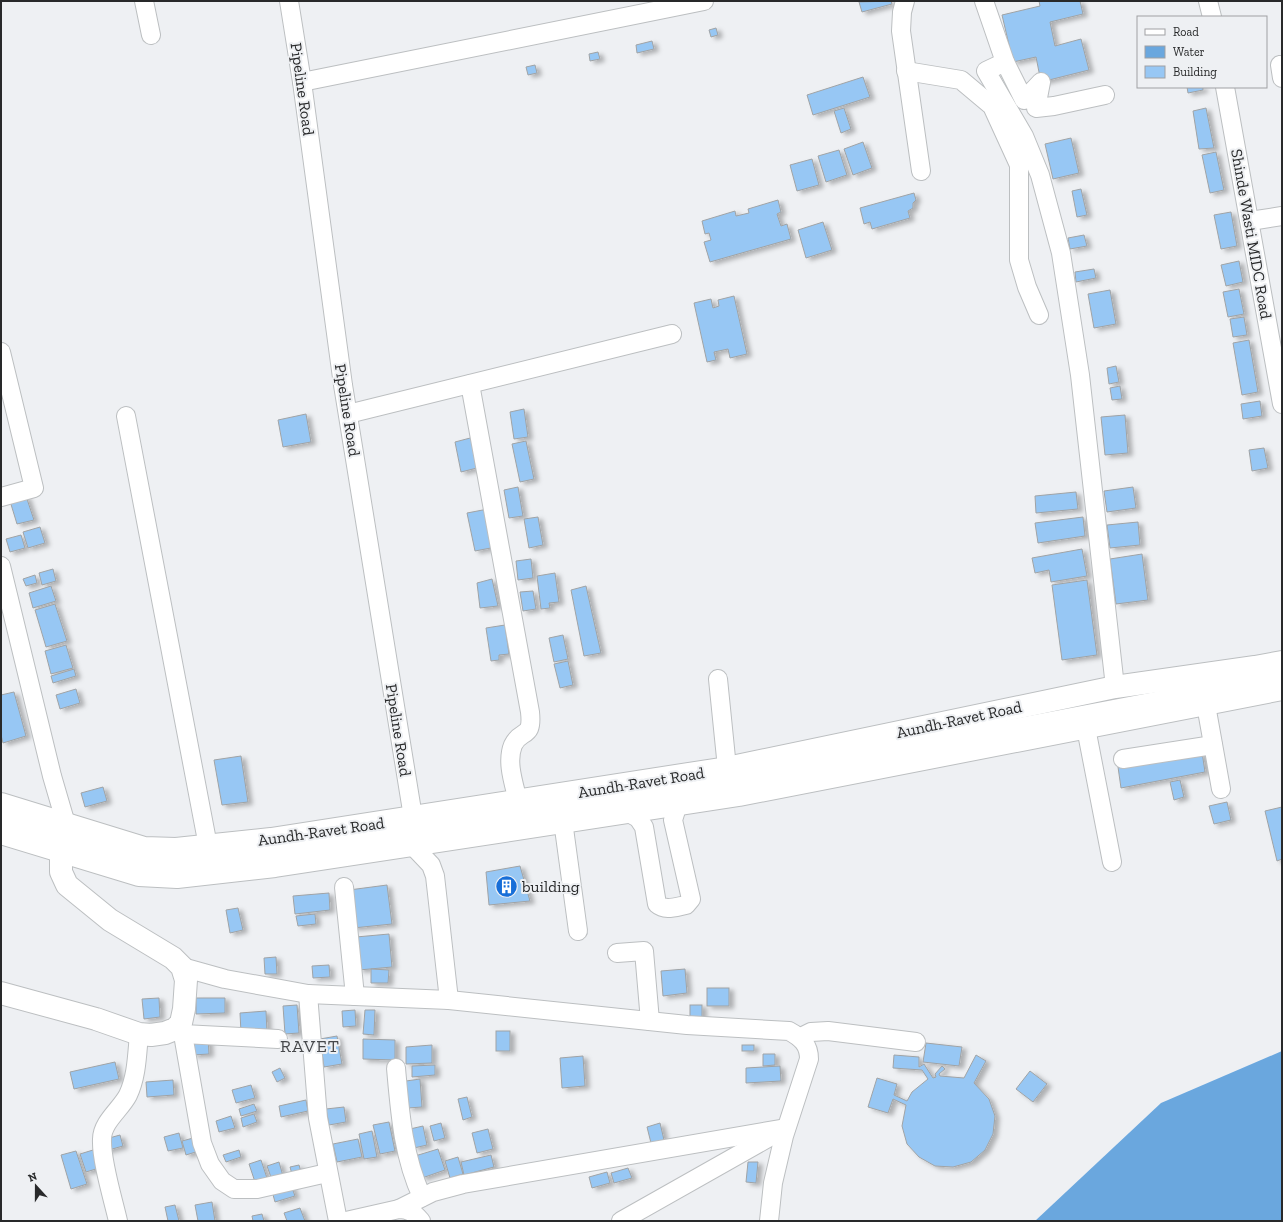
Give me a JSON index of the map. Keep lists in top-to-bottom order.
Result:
{
  "streets": {
    "main road": ["Aundh-Ravet Road"],
    "street": ["Pipeline Road", "Shinde Wasti MIDC Road"]
  },
  "crossings": [
    ["Pipeline Road", "Aundh-Ravet Road"]
  ],
  "districts": ["RAVET"],
  "places": {
    "building": ["building"]
  },
  "legend": ["Road", "Water", "Building"],
  "north": "top"
}
